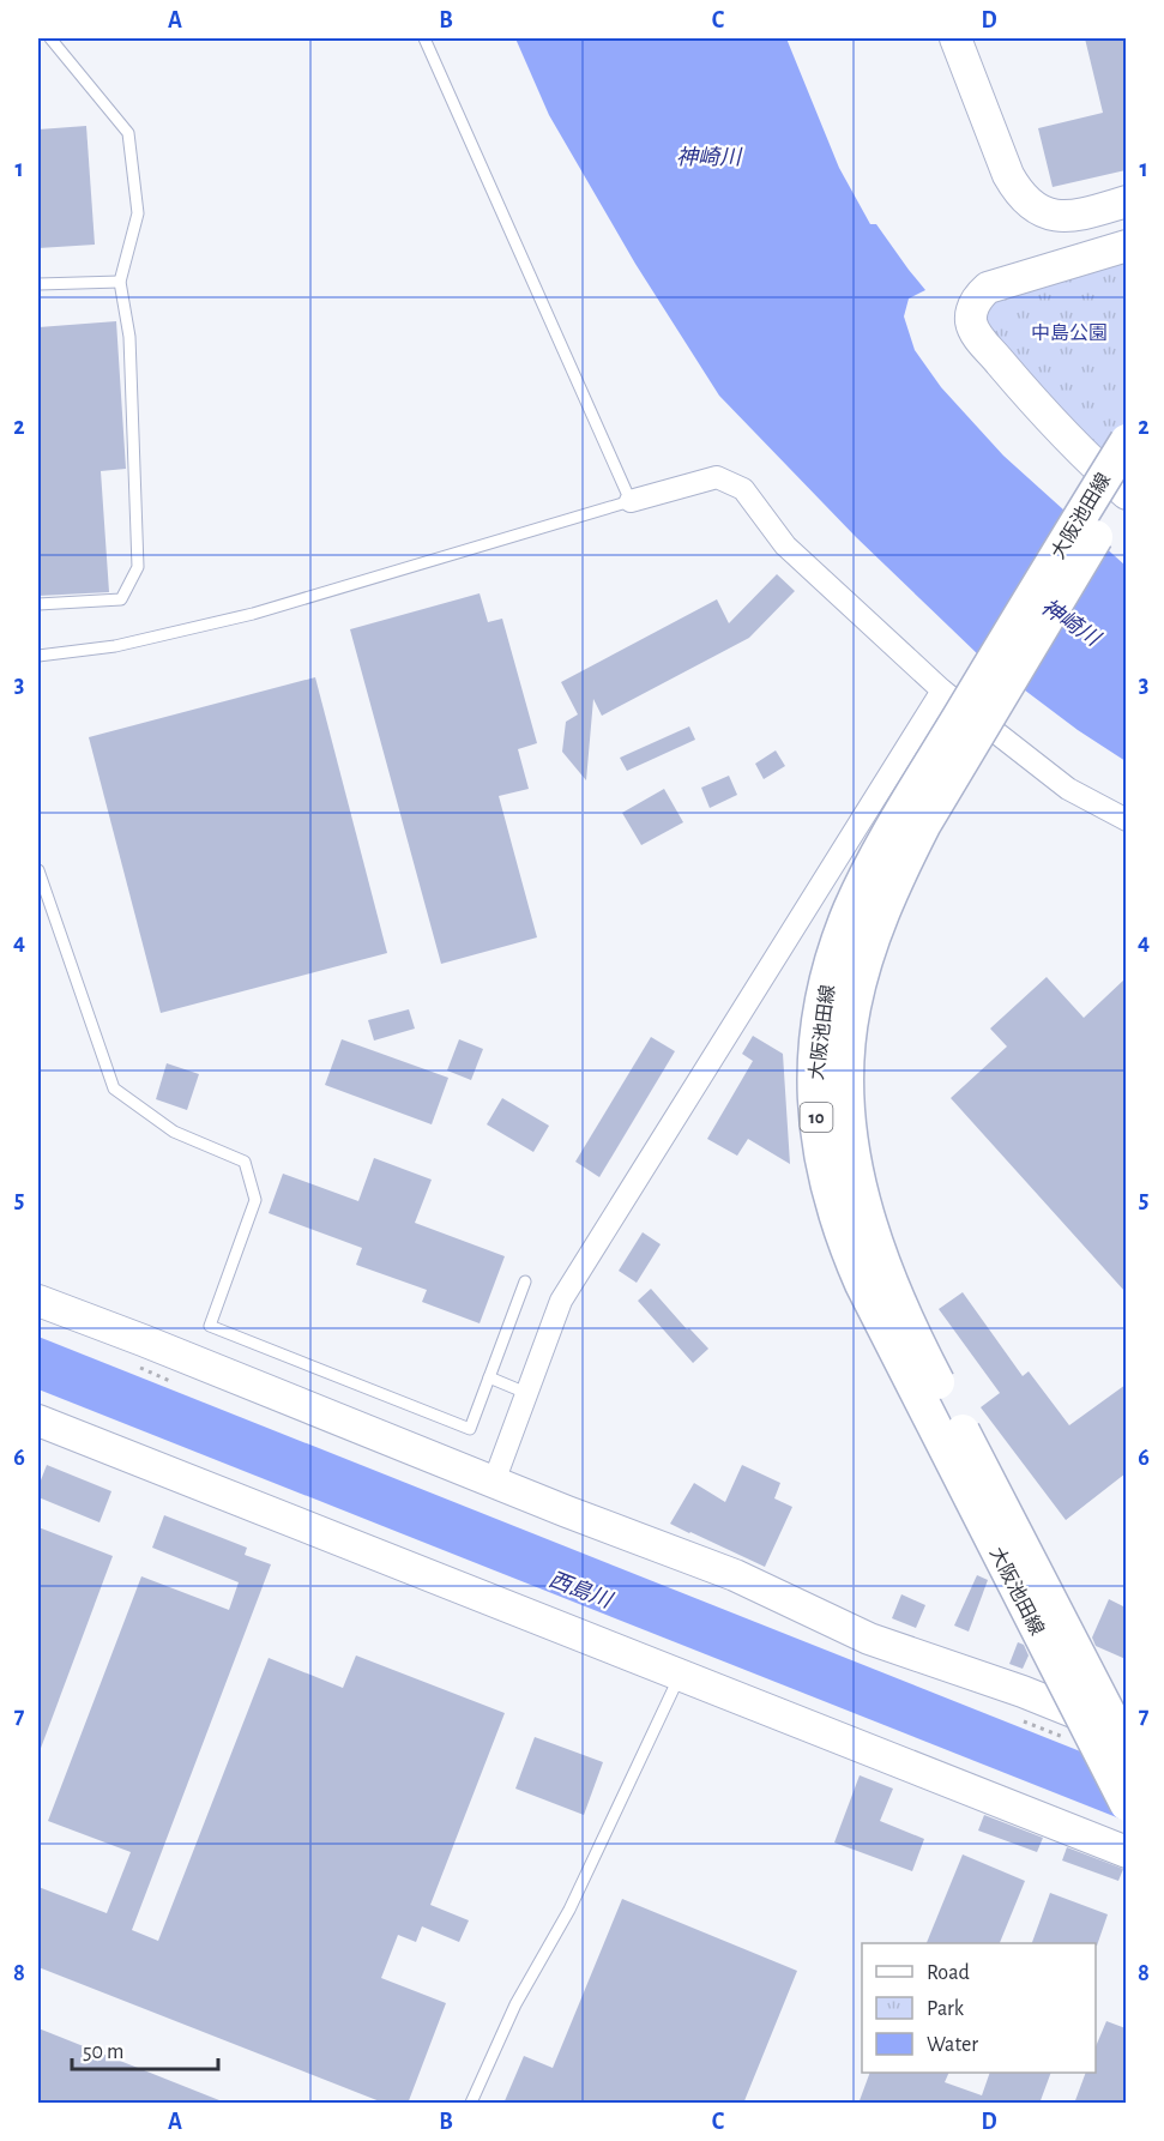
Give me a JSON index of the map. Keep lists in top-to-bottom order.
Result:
{
  "streets": {
    "main road": ["大阪池田線", "10"]
  },
  "water": ["神崎川", "西島川"],
  "parks": ["中島公園"],
  "legend": ["Road", "Park", "Water"],
  "scale_bar": "50 m",
  "grid": {
    "columns": [
      "A",
      "B",
      "C",
      "D"
    ],
    "rows": [
      "1",
      "2",
      "3",
      "4",
      "5",
      "6",
      "7",
      "8"
    ]
  }
}
